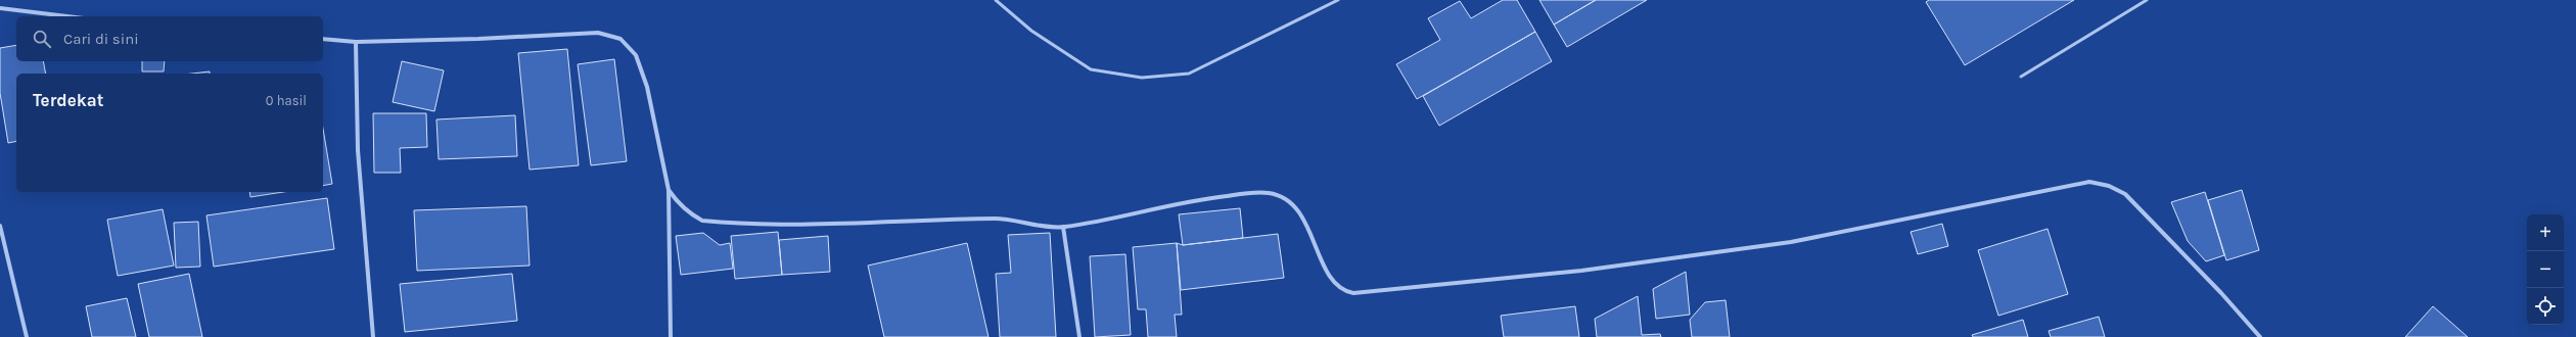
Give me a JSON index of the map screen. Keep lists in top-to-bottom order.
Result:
{
  "page": {
    "search": "Cari di sini",
    "heading": ["Terdekat", "0 hasil"],
    "map_buttons": ["+", "−"]
  }
}
